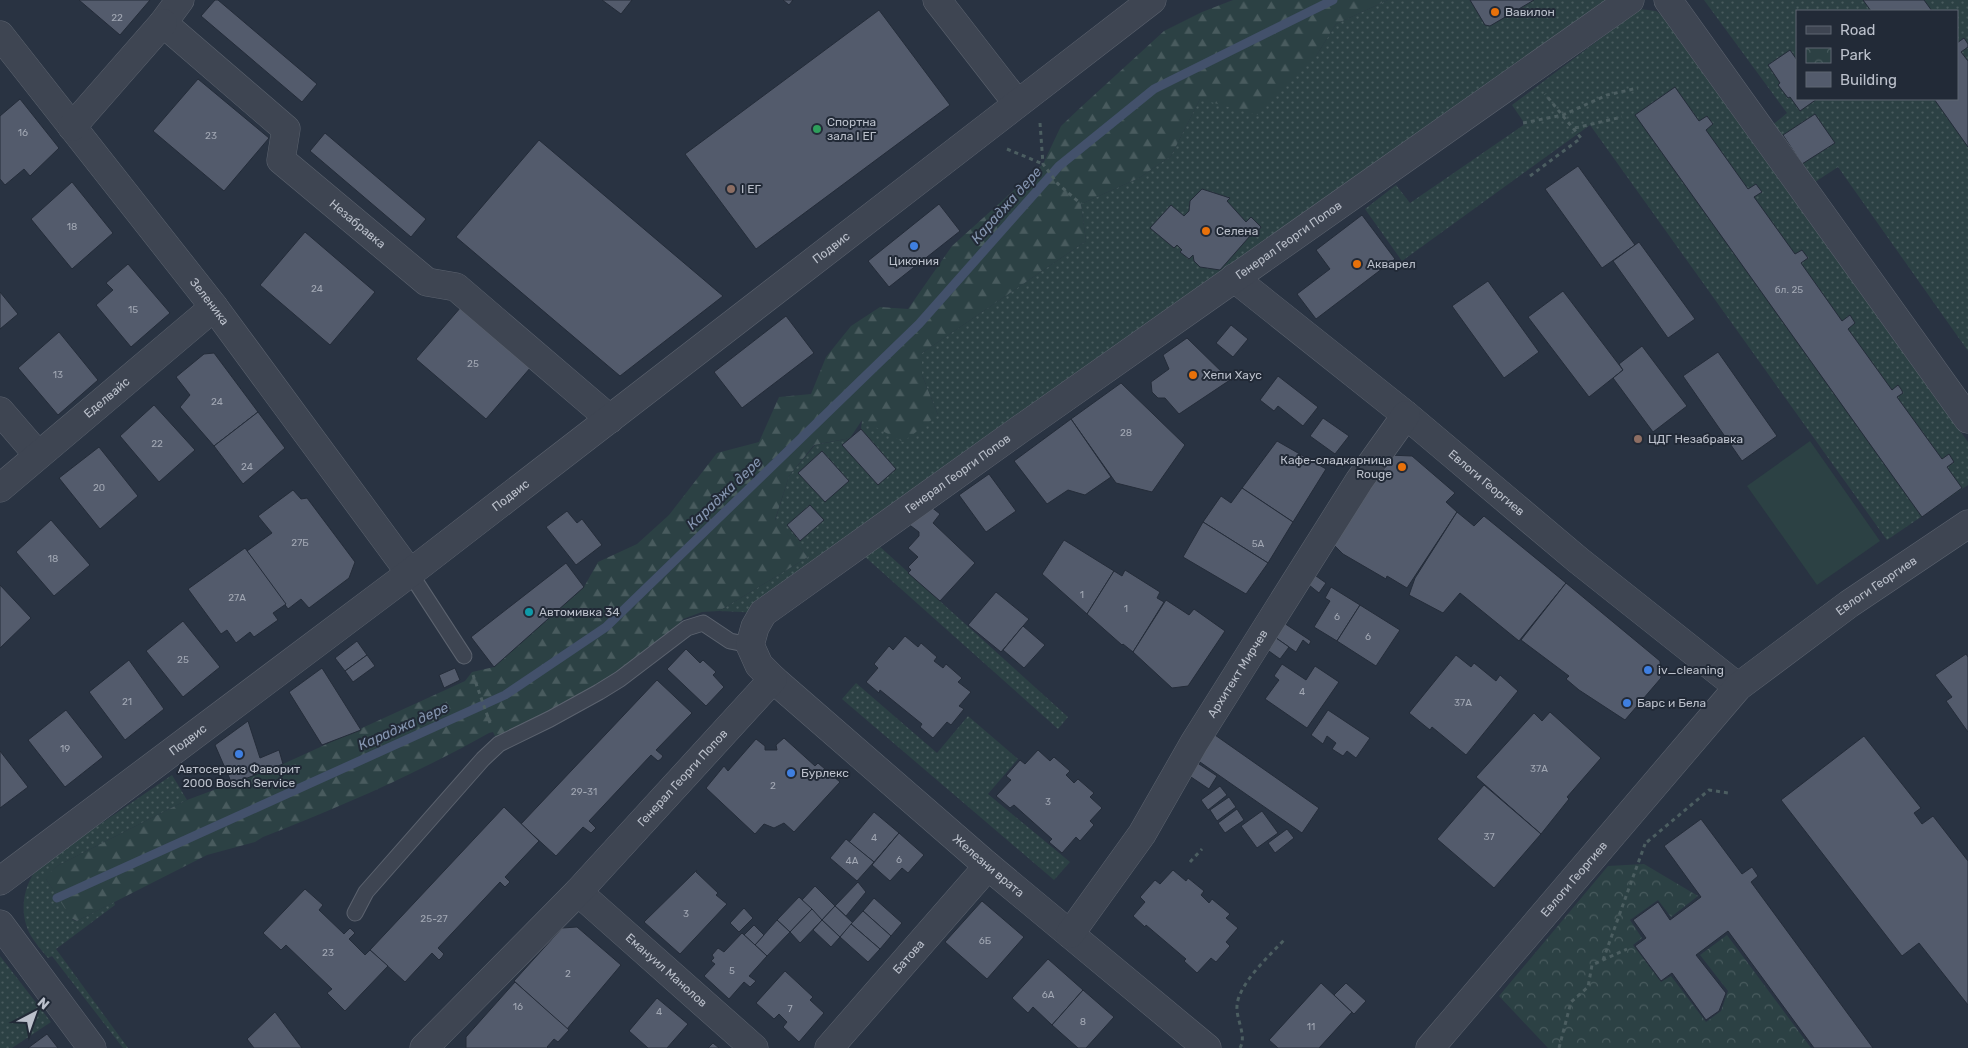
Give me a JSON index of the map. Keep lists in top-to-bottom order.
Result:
{
  "streets": {
    "street": [
      "Незабравка",
      "Генерал Георги Попов",
      "Подвис",
      "Зеленика",
      "Еделвайс",
      "Евлоги Георгиев",
      "Архитект Мирчев",
      "Железни врата",
      "Батова",
      "Емануил Манолов"
    ]
  },
  "crossings": [
    ["Незабравка", "Подвис"],
    ["Генерал Георги Попов", "Евлоги Георгиев"],
    ["Генерал Георги Попов", "Железни врата"],
    ["Генерал Георги Попов", "Емануил Манолов"],
    ["Подвис", "Зеленика"],
    ["Зеленика", "Еделвайс"],
    ["Евлоги Георгиев", "Архитект Мирчев"],
    ["Архитект Мирчев", "Железни врата"],
    ["Железни врата", "Батова"]
  ],
  "water": ["Караджа дере"],
  "places": [
    "Вавилон",
    "Спортна зала I ЕГ",
    "I ЕГ",
    "Селена",
    "Цикония",
    "Акварел",
    "Хепи Хаус",
    "ЦДГ Незабравка",
    "Кафе-сладкарница Rouge",
    "Автомивка 34",
    "iv_cleaning",
    "Барс и Бела",
    "Автосервиз Фаворит 2000 Bosch Service",
    "Бурлекс"
  ],
  "house_numbers": [
    "22",
    "16",
    "23",
    "18",
    "24",
    "бл. 25",
    "15",
    "25",
    "13",
    "24",
    "28",
    "22",
    "24",
    "20",
    "27Б",
    "5А",
    "18",
    "1",
    "27А",
    "1",
    "6",
    "6",
    "25",
    "4",
    "21",
    "37А",
    "19",
    "37А",
    "2",
    "29-31",
    "3",
    "37",
    "4",
    "6",
    "4А",
    "3",
    "25-27",
    "6Б",
    "23",
    "5",
    "2",
    "6А",
    "16",
    "7",
    "4",
    "8",
    "11"
  ],
  "legend": ["Road", "Park", "Building"],
  "north": "top right"
}
